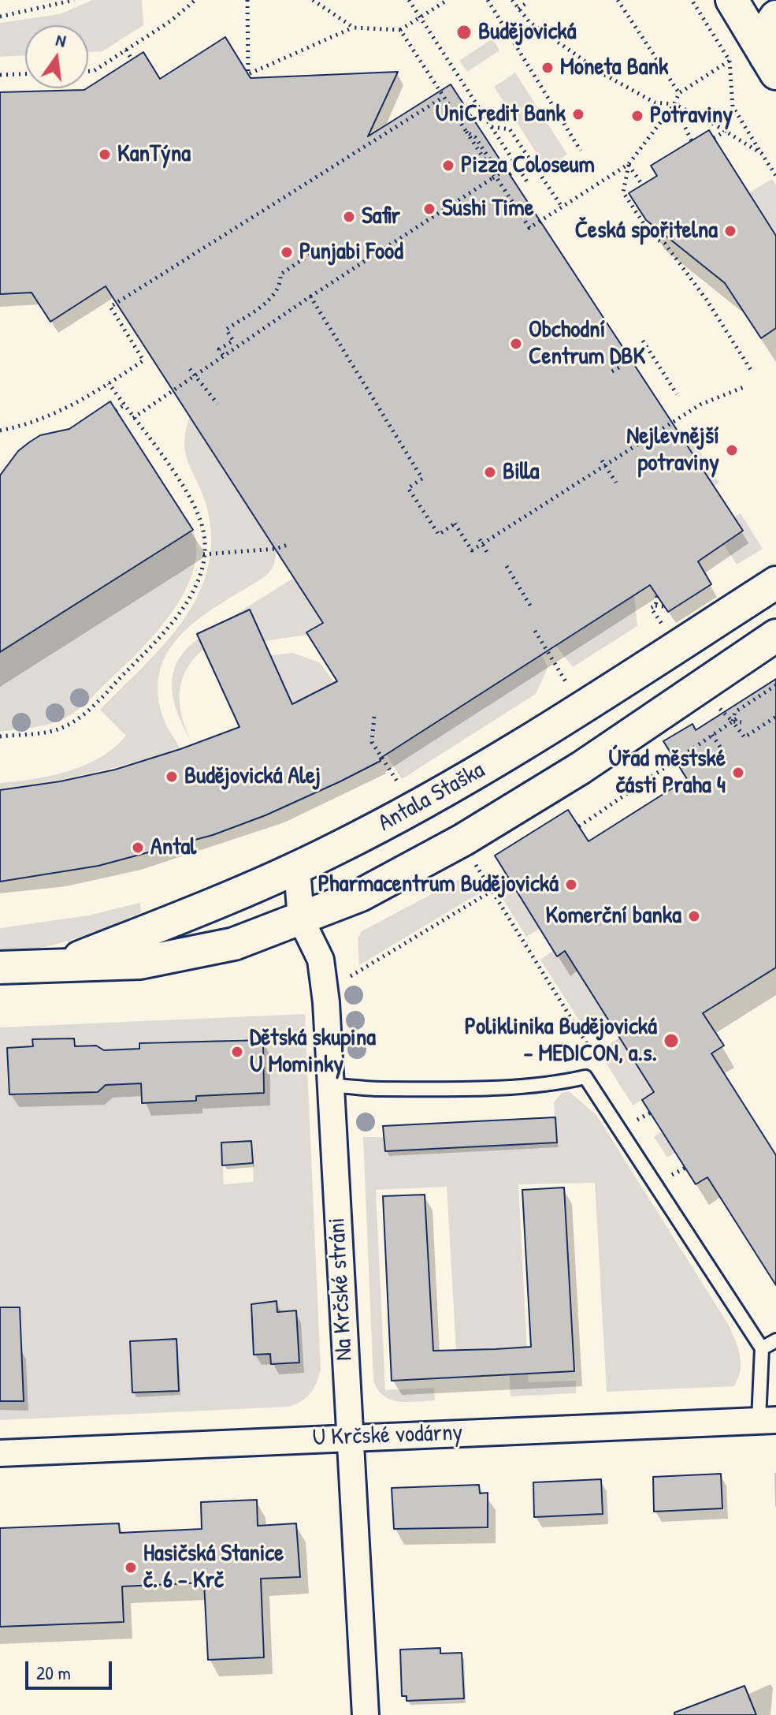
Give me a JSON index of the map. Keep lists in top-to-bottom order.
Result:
{
  "streets": {
    "street": ["Antala Staška", "Na Krčské stráni", "U Krčské vodárny"]
  },
  "crossings": [
    ["Antala Staška", "Na Krčské stráni"],
    ["Na Krčské stráni", "U Krčské vodárny"]
  ],
  "places": [
    "Budějovická",
    "Moneta Bank",
    "UniCredit Bank",
    "Potraviny",
    "KanTýna",
    "Pizza Coloseum",
    "Sushi Time",
    "Safir",
    "Česká spořitelna",
    "Punjabi Food",
    "Obchodní Centrum DBK",
    "Nejlevnější potraviny",
    "Billa",
    "Úřad městské části Praha 4",
    "Budějovická Alej",
    "Antal",
    "Pharmacentrum Budějovická",
    "Komerční banka",
    "Poliklinika Budějovická - MEDICON, a.s.",
    "Dětská skupina U Mominky",
    "Hasičská Stanice č. 6 - Krč"
  ],
  "scale_bar": "20 m",
  "north": "top"
}
